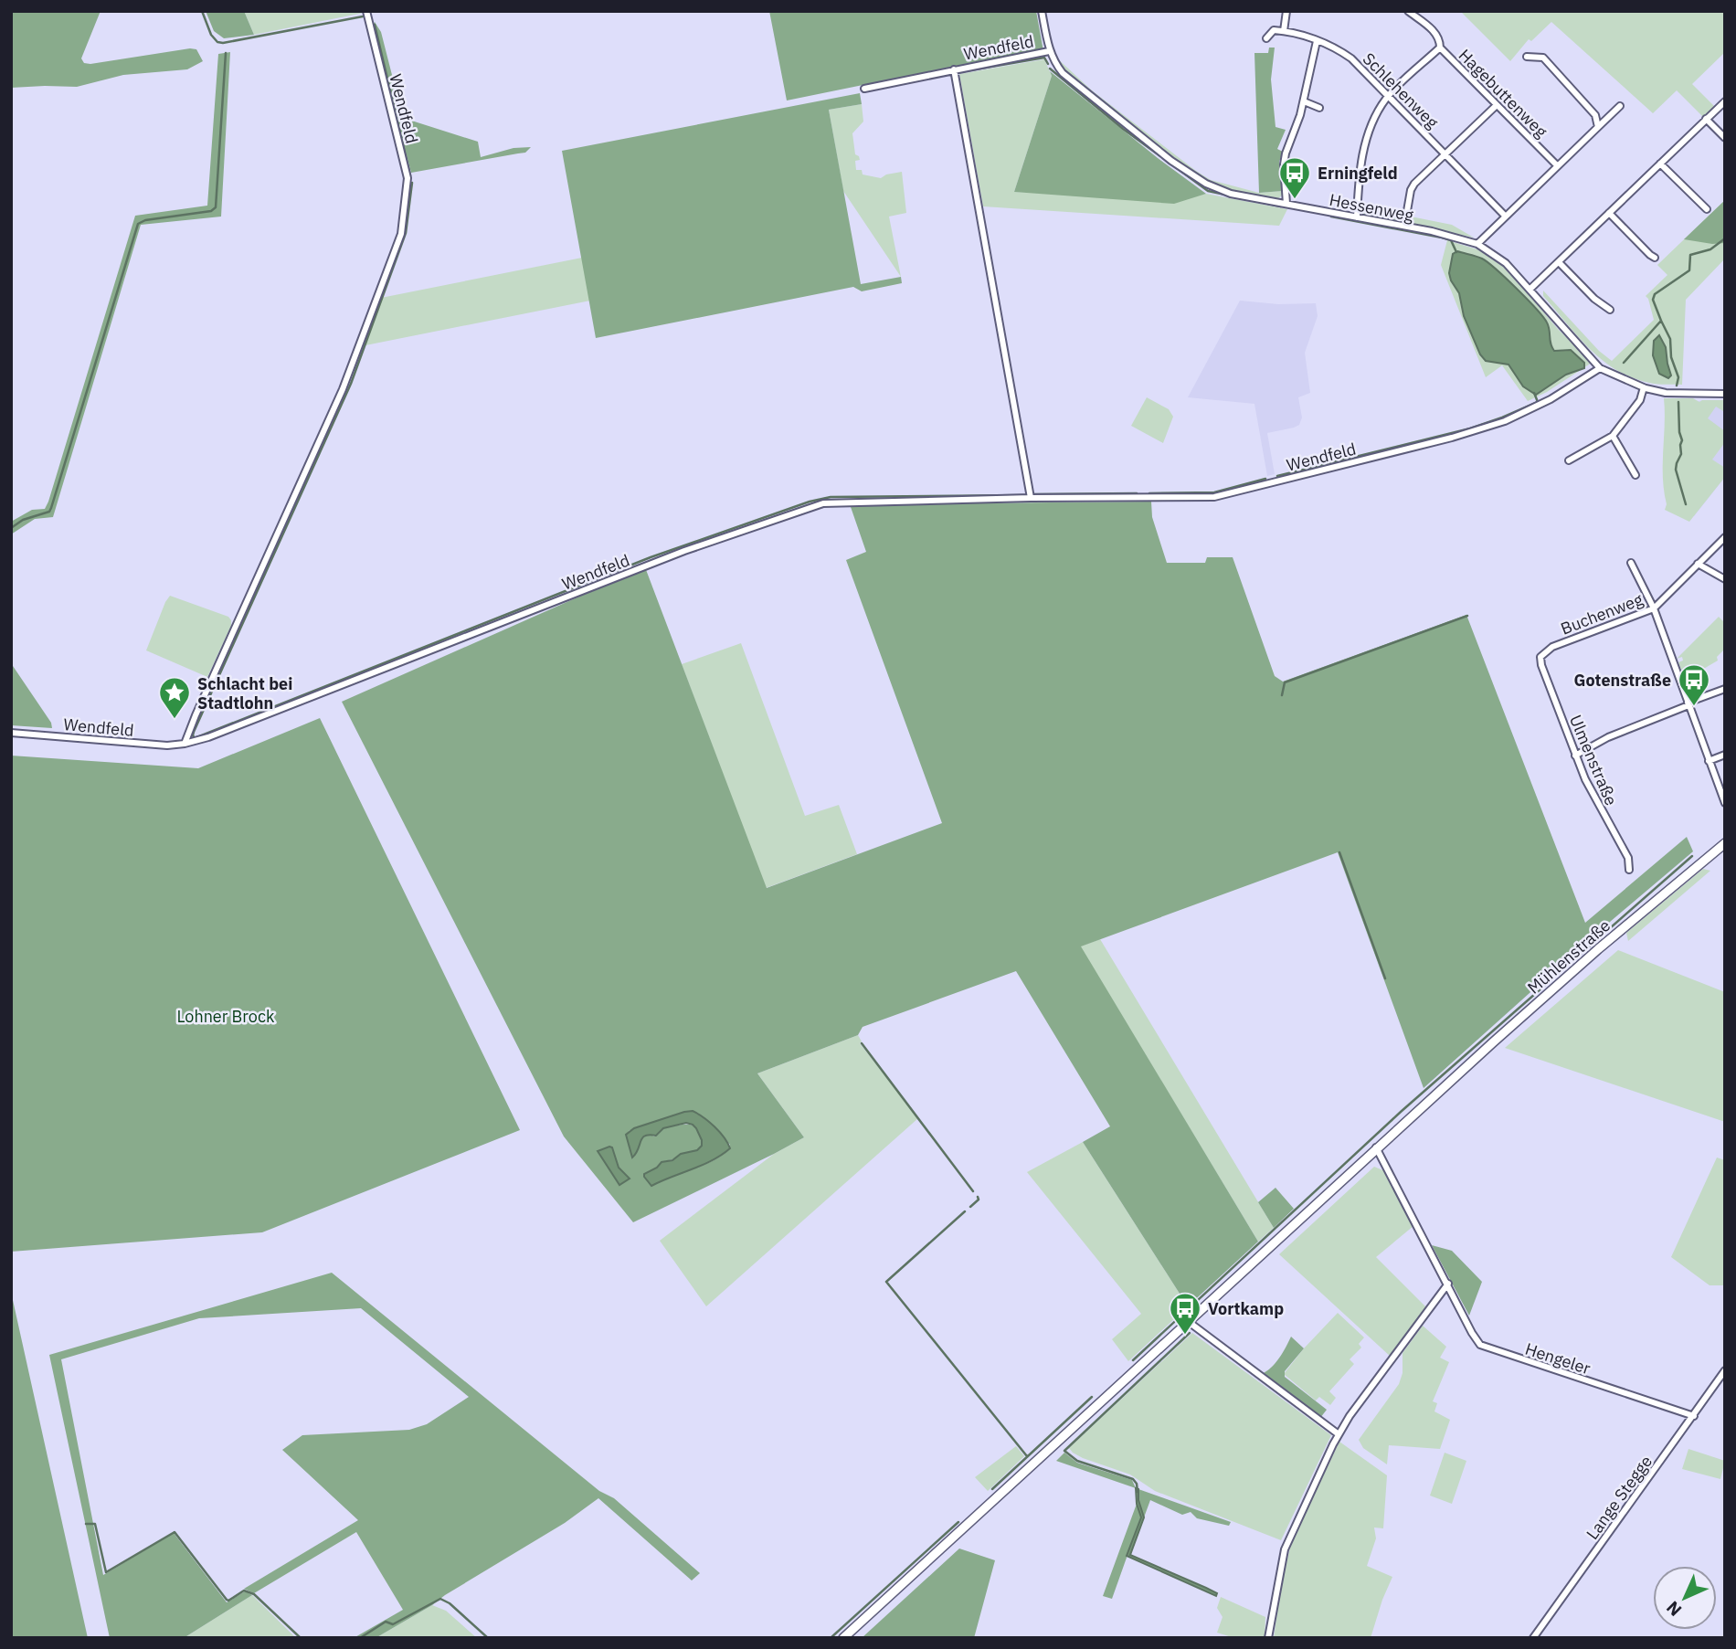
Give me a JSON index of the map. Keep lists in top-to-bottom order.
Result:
{
  "streets": {
    "main road": ["Mühlenstraße"],
    "street": [
      "Wendfeld",
      "Schlehenweg",
      "Hagebuttenweg",
      "Hessenweg",
      "Buchenweg",
      "Ulmenstraße",
      "Hengeler",
      "Lange Stegge"
    ]
  },
  "crossings": [
    ["Wendfeld", "Hessenweg"],
    ["Buchenweg", "Ulmenstraße"],
    ["Mühlenstraße", "Hengeler"],
    ["Hengeler", "Lange Stegge"]
  ],
  "parks": ["Lohner Brock"],
  "places": {
    "bus stop": ["Erningfeld", "Gotenstraße", "Vortkamp"],
    "place": ["Schlacht bei Stadtlohn"]
  },
  "north": "bottom left"
}
